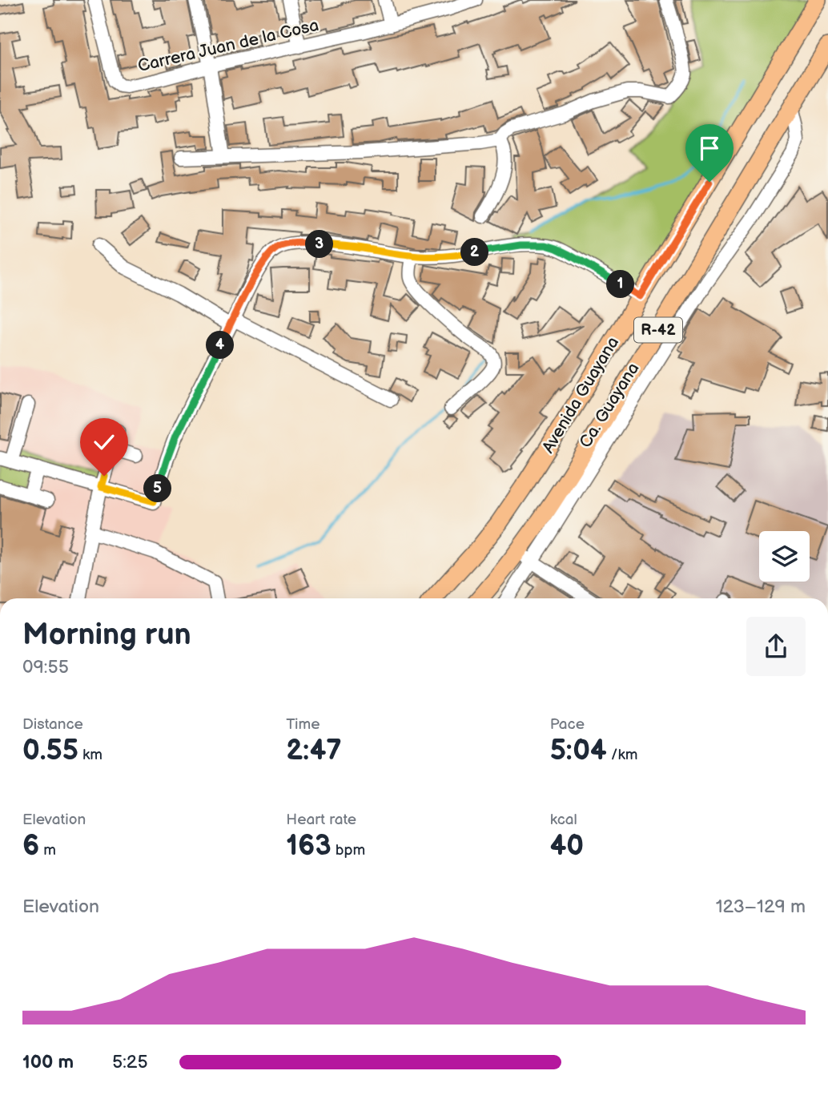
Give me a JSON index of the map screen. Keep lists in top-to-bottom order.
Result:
{
  "streets": {
    "main road": ["R-42", "Avenida Guayana"],
    "street": ["Carrera Juan de la Cosa", "Ca. Guayana"]
  },
  "crossings": [
    ["Avenida Guayana", "Ca. Guayana"]
  ],
  "page": {
    "pins": [
      "3",
      "2",
      "1",
      "4",
      "5"
    ],
    "heading": ["Morning run", "09:55"],
    "stats": [
      ["Distance", "0.55 km"],
      ["Time", "2:47"],
      ["Pace", "5:04 /km"],
      ["Elevation", "6 m"],
      ["Heart rate", "163 bpm"],
      ["kcal", "40"]
    ],
    "chart": ["Elevation", "123–129 m"],
    "list": [
      {
        "name": "100 m",
        "note": "5:25"
      }
    ]
  }
}
